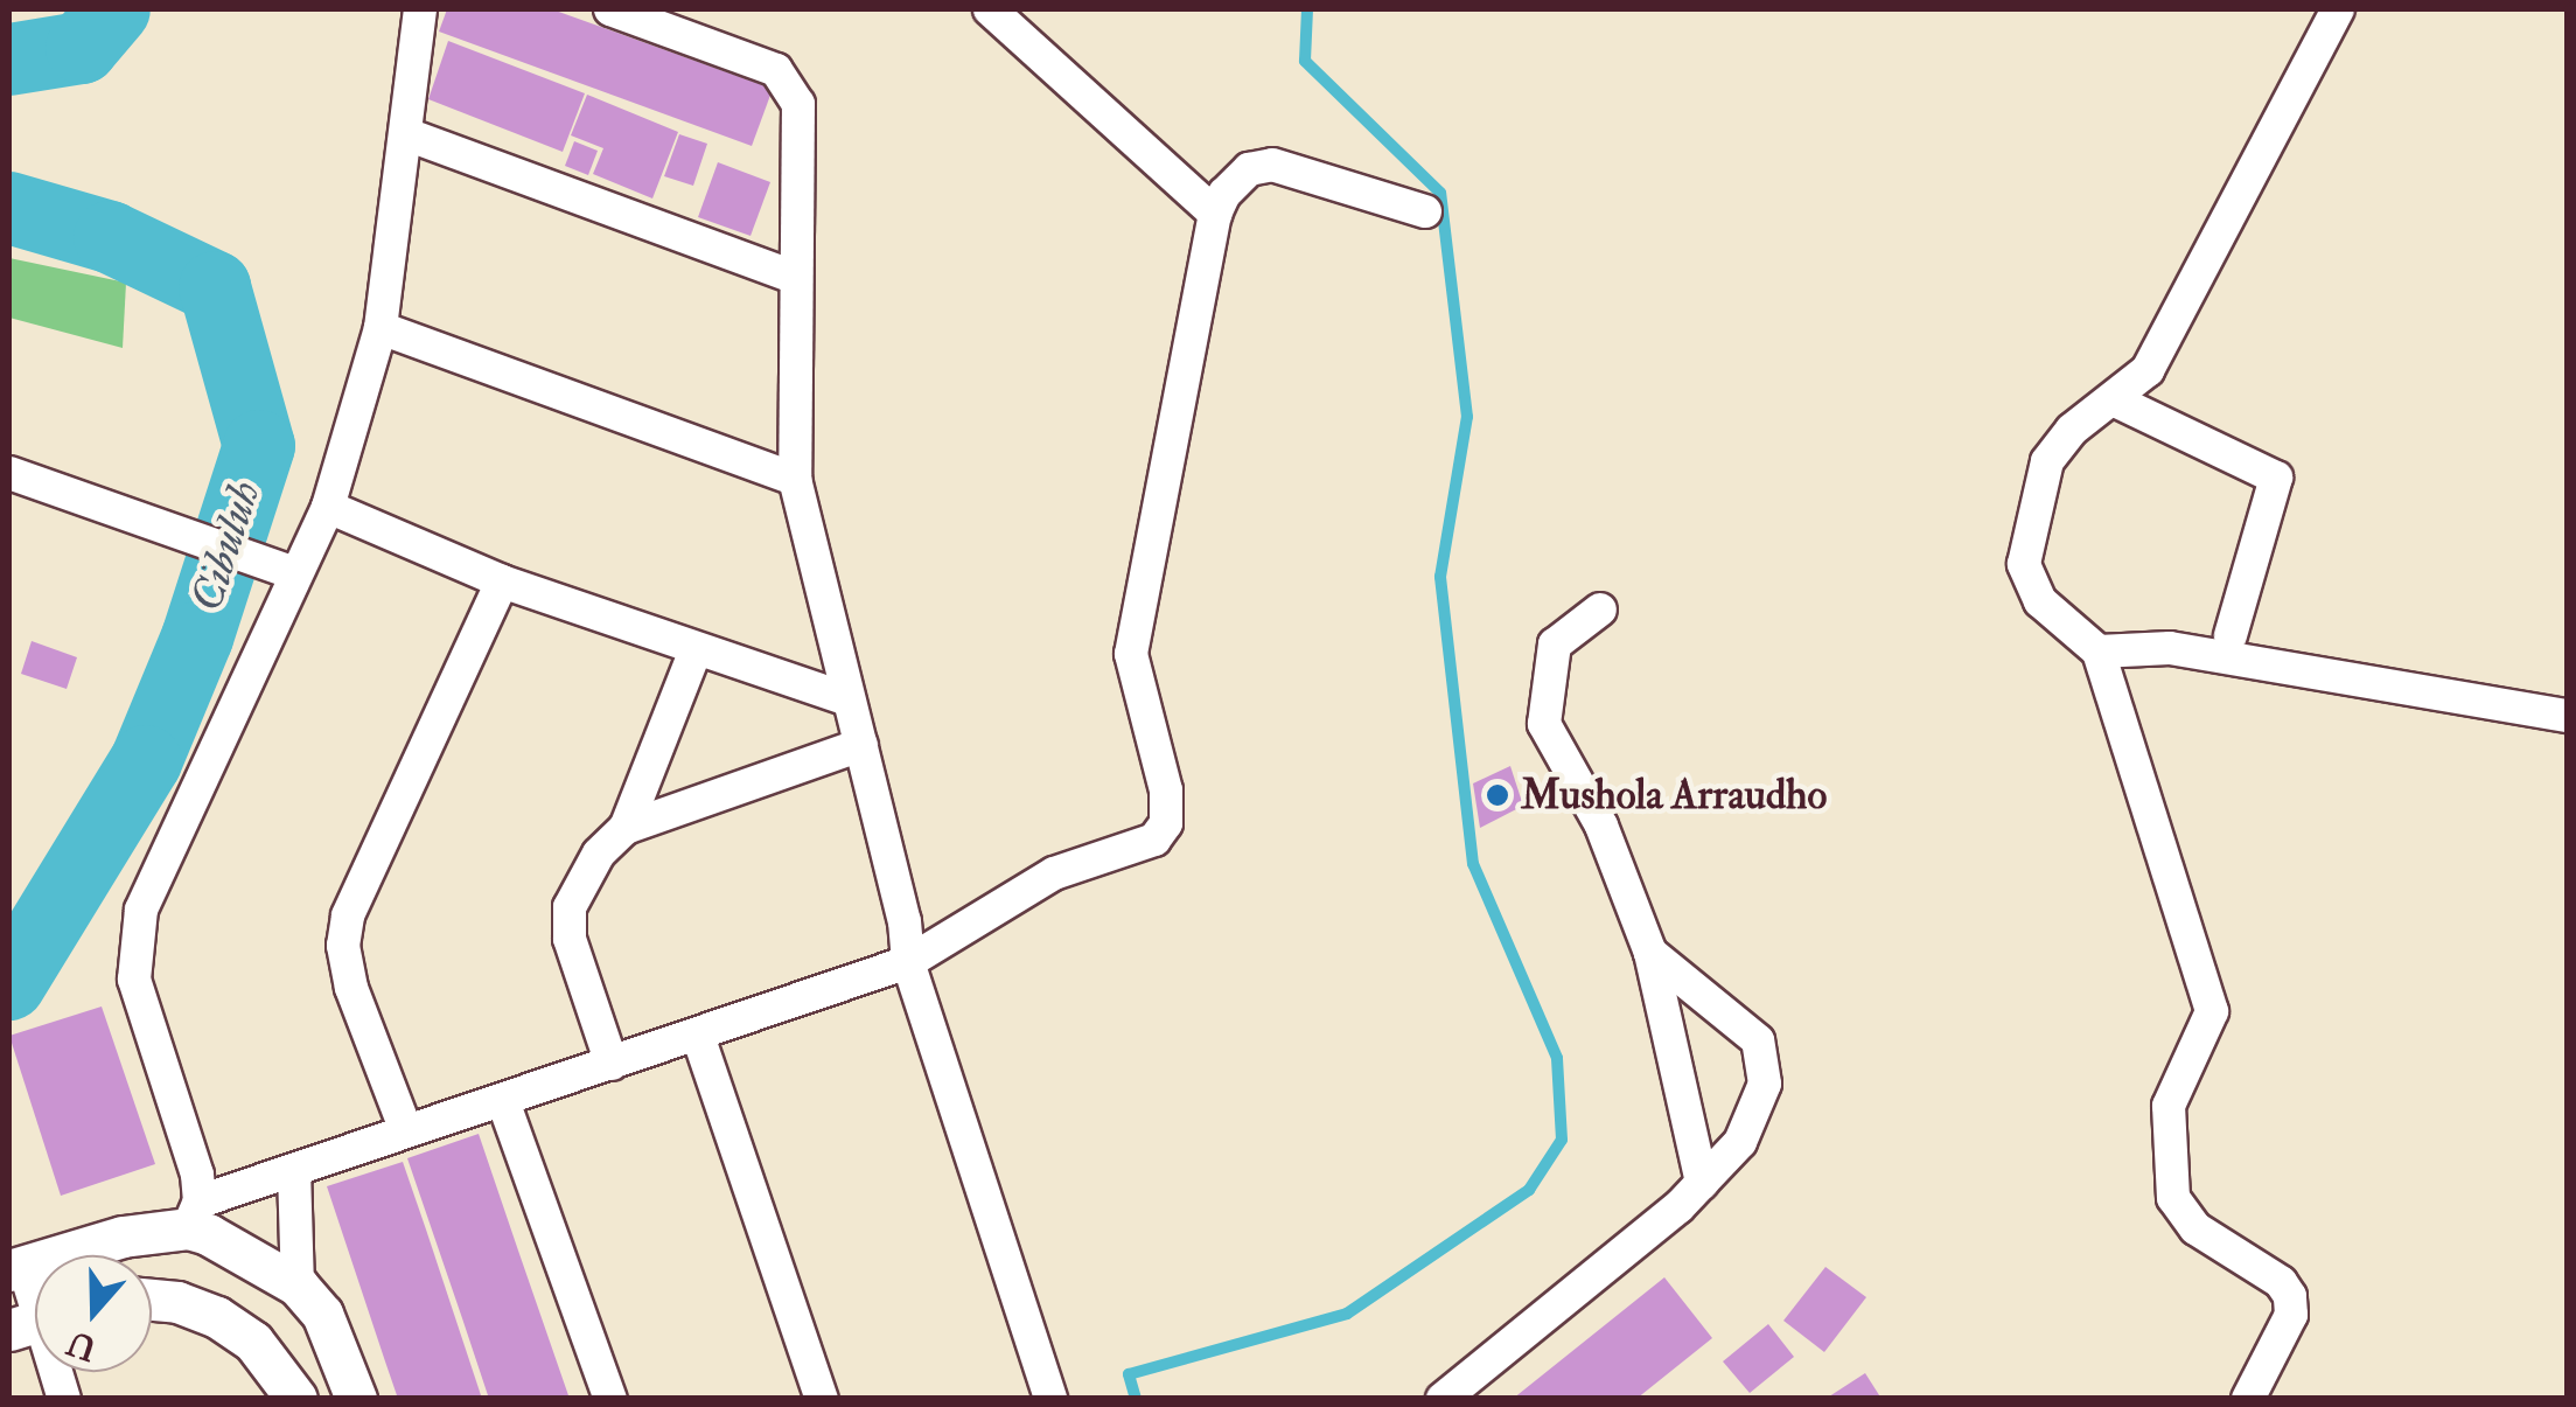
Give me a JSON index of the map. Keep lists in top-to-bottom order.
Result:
{
  "water": ["Cibuluh"],
  "places": ["Mushola Arraudho"],
  "north": "bottom"
}
